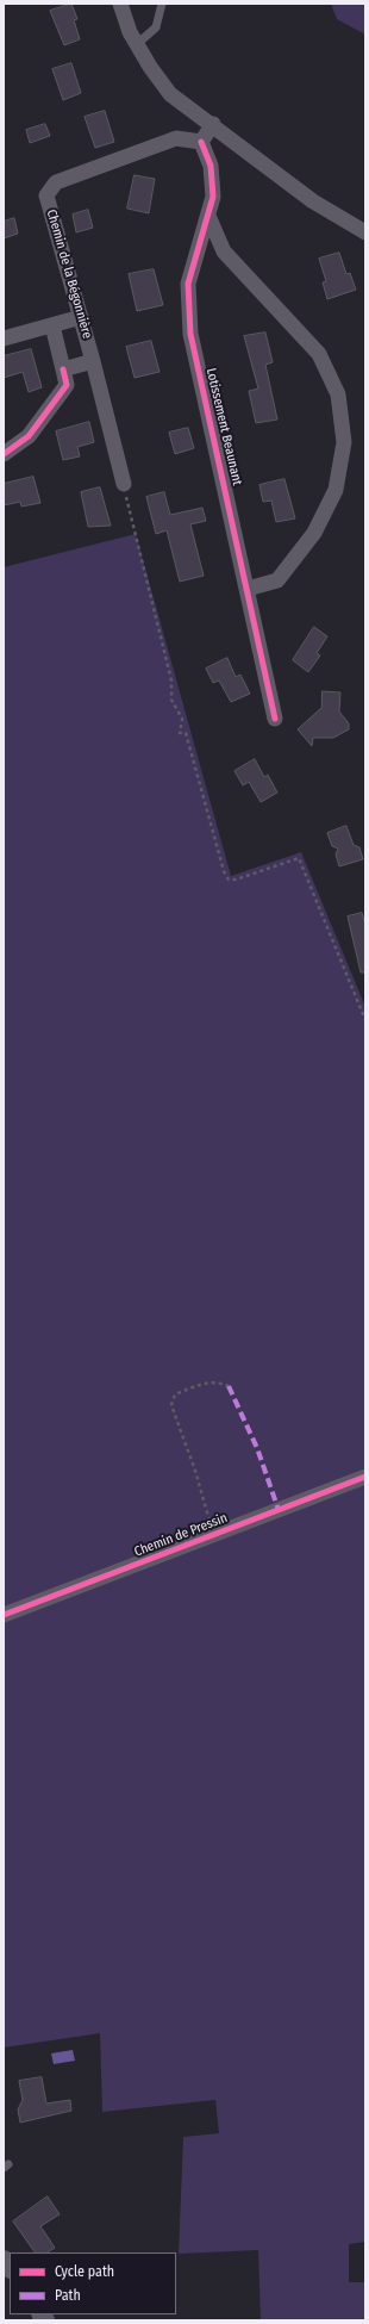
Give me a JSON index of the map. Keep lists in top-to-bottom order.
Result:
{
  "streets": {
    "street": ["Chemin de la Bégonnière", "Lotissement Beaunant", "Chemin de Pressin"]
  },
  "crossings": [
    ["Chemin de la Bégonnière", "Lotissement Beaunant"]
  ],
  "legend": ["Cycle path", "Path"]
}
